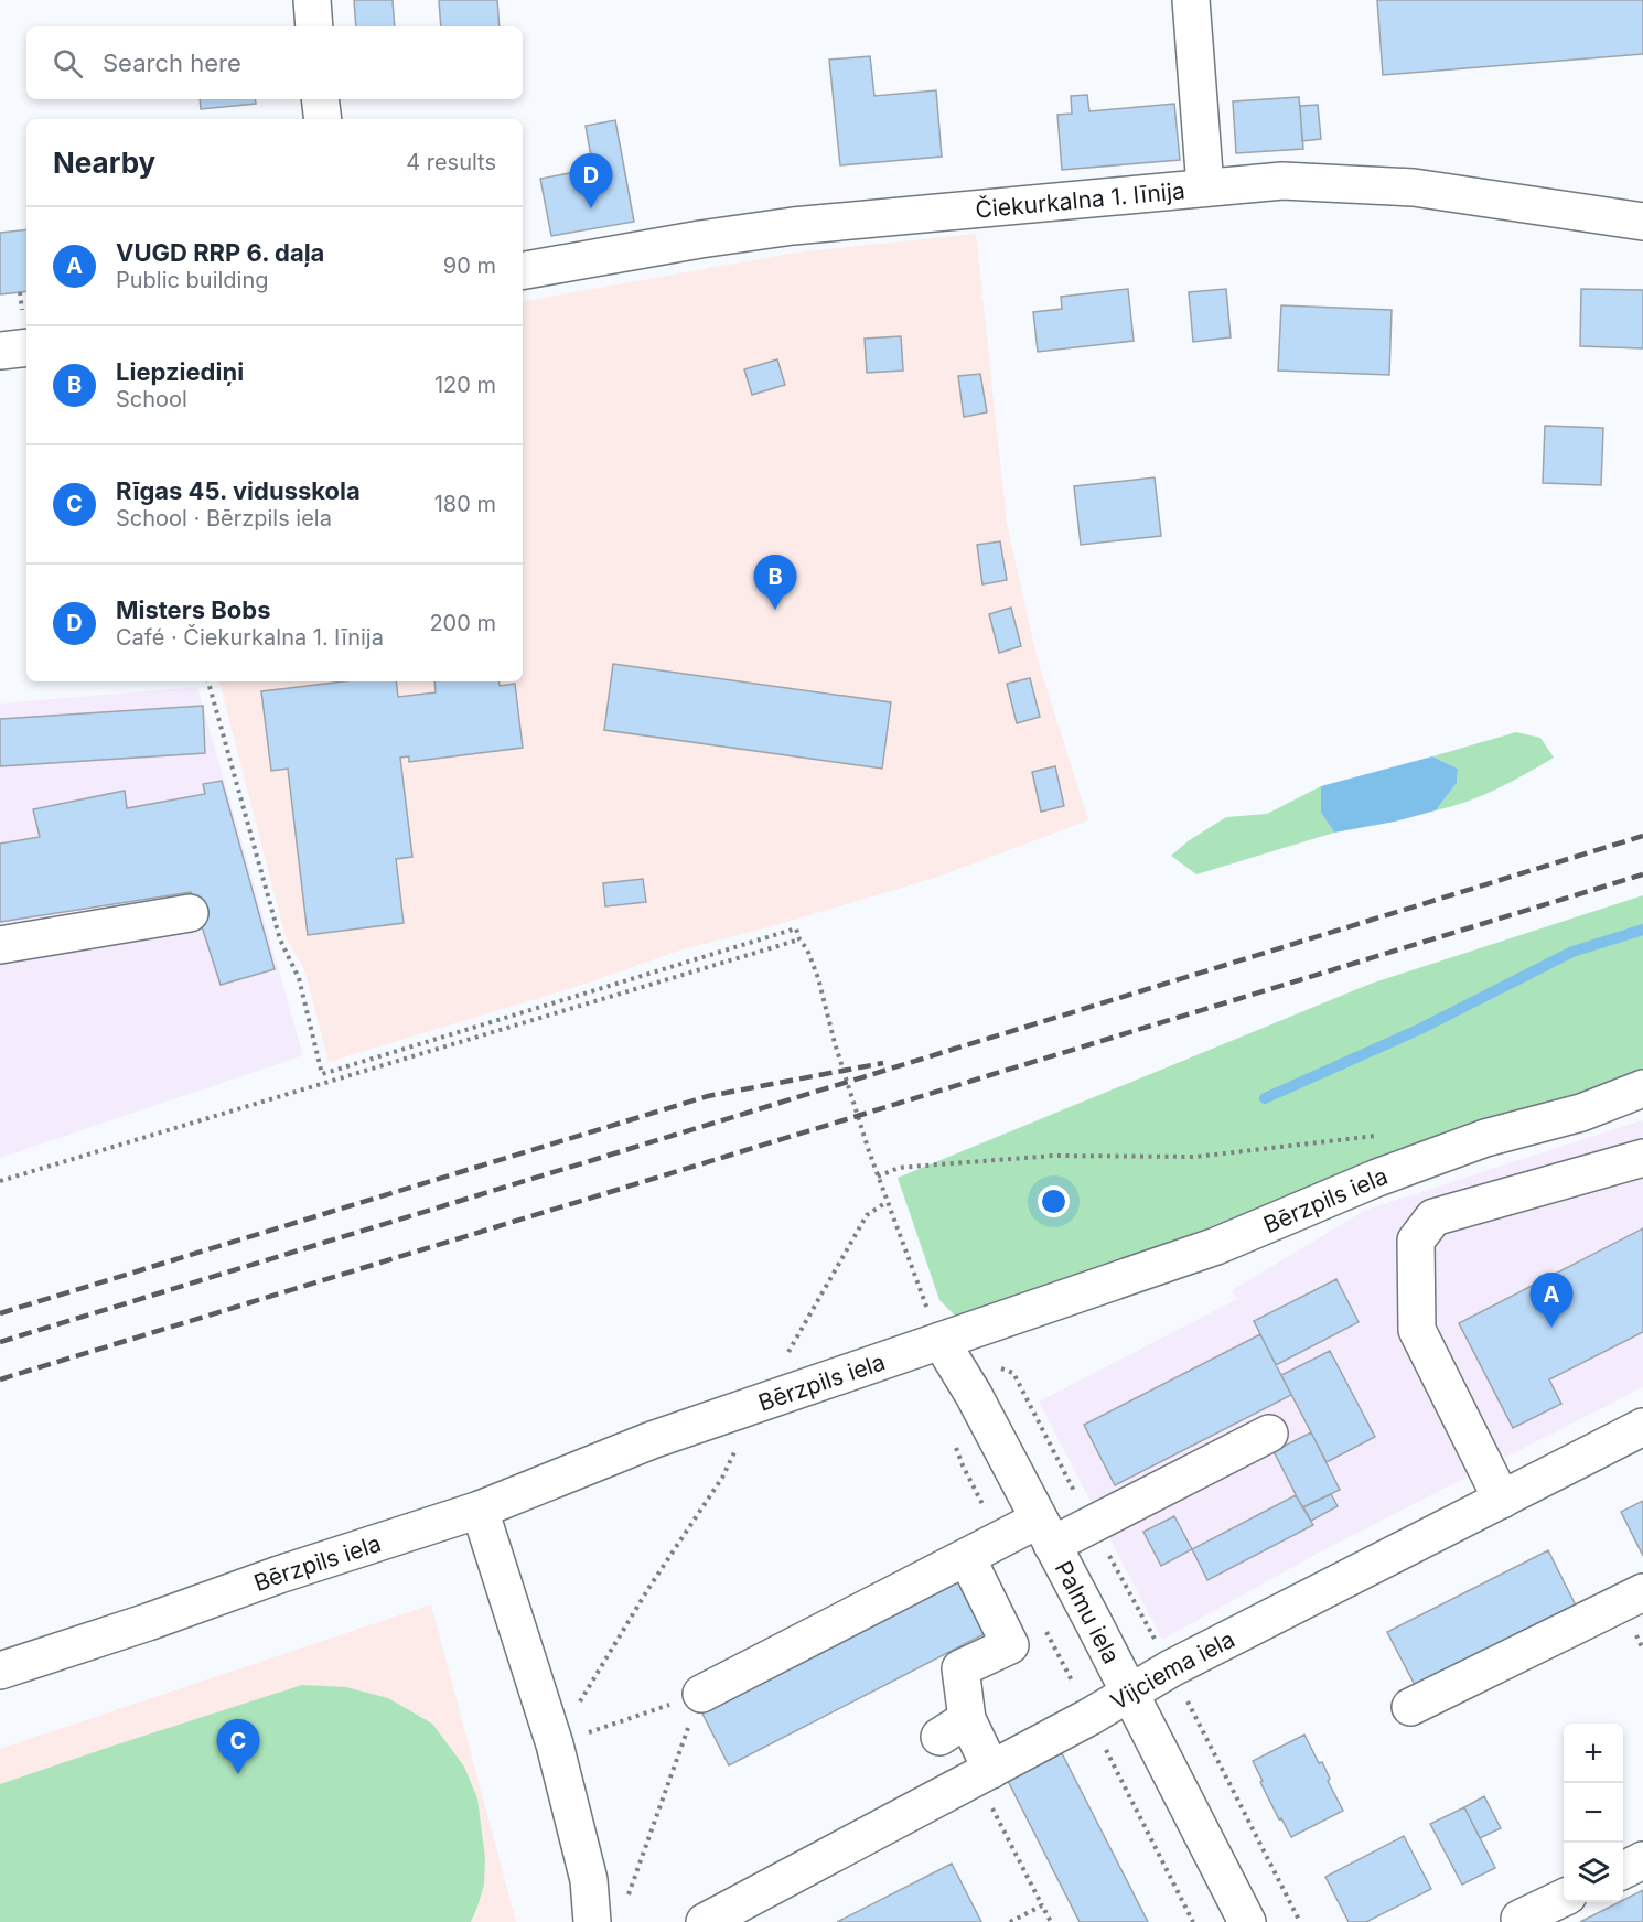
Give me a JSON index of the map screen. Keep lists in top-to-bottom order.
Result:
{
  "streets": {
    "street": [
      "Čiekurkalna 1. līnija",
      "Bērzpils iela",
      "Palmu iela",
      "Vijciema iela"
    ]
  },
  "crossings": [
    ["Bērzpils iela", "Palmu iela"],
    ["Palmu iela", "Vijciema iela"]
  ],
  "page": {
    "search": "Search here",
    "heading": ["Nearby", "4 results"],
    "pins": [
      "D",
      "B",
      "A",
      "C"
    ],
    "list": [
      {
        "mark": "A",
        "name": "VUGD RRP 6. daļa",
        "note": "Public building",
        "value": "90 m"
      },
      {
        "mark": "B",
        "name": "Liepziediņi",
        "note": "School",
        "value": "120 m"
      },
      {
        "mark": "C",
        "name": "Rīgas 45. vidusskola",
        "note": "School · Bērzpils iela",
        "value": "180 m"
      },
      {
        "mark": "D",
        "name": "Misters Bobs",
        "note": "Café · Čiekurkalna 1. līnija",
        "value": "200 m"
      }
    ],
    "map_buttons": ["+", "−"]
  }
}
